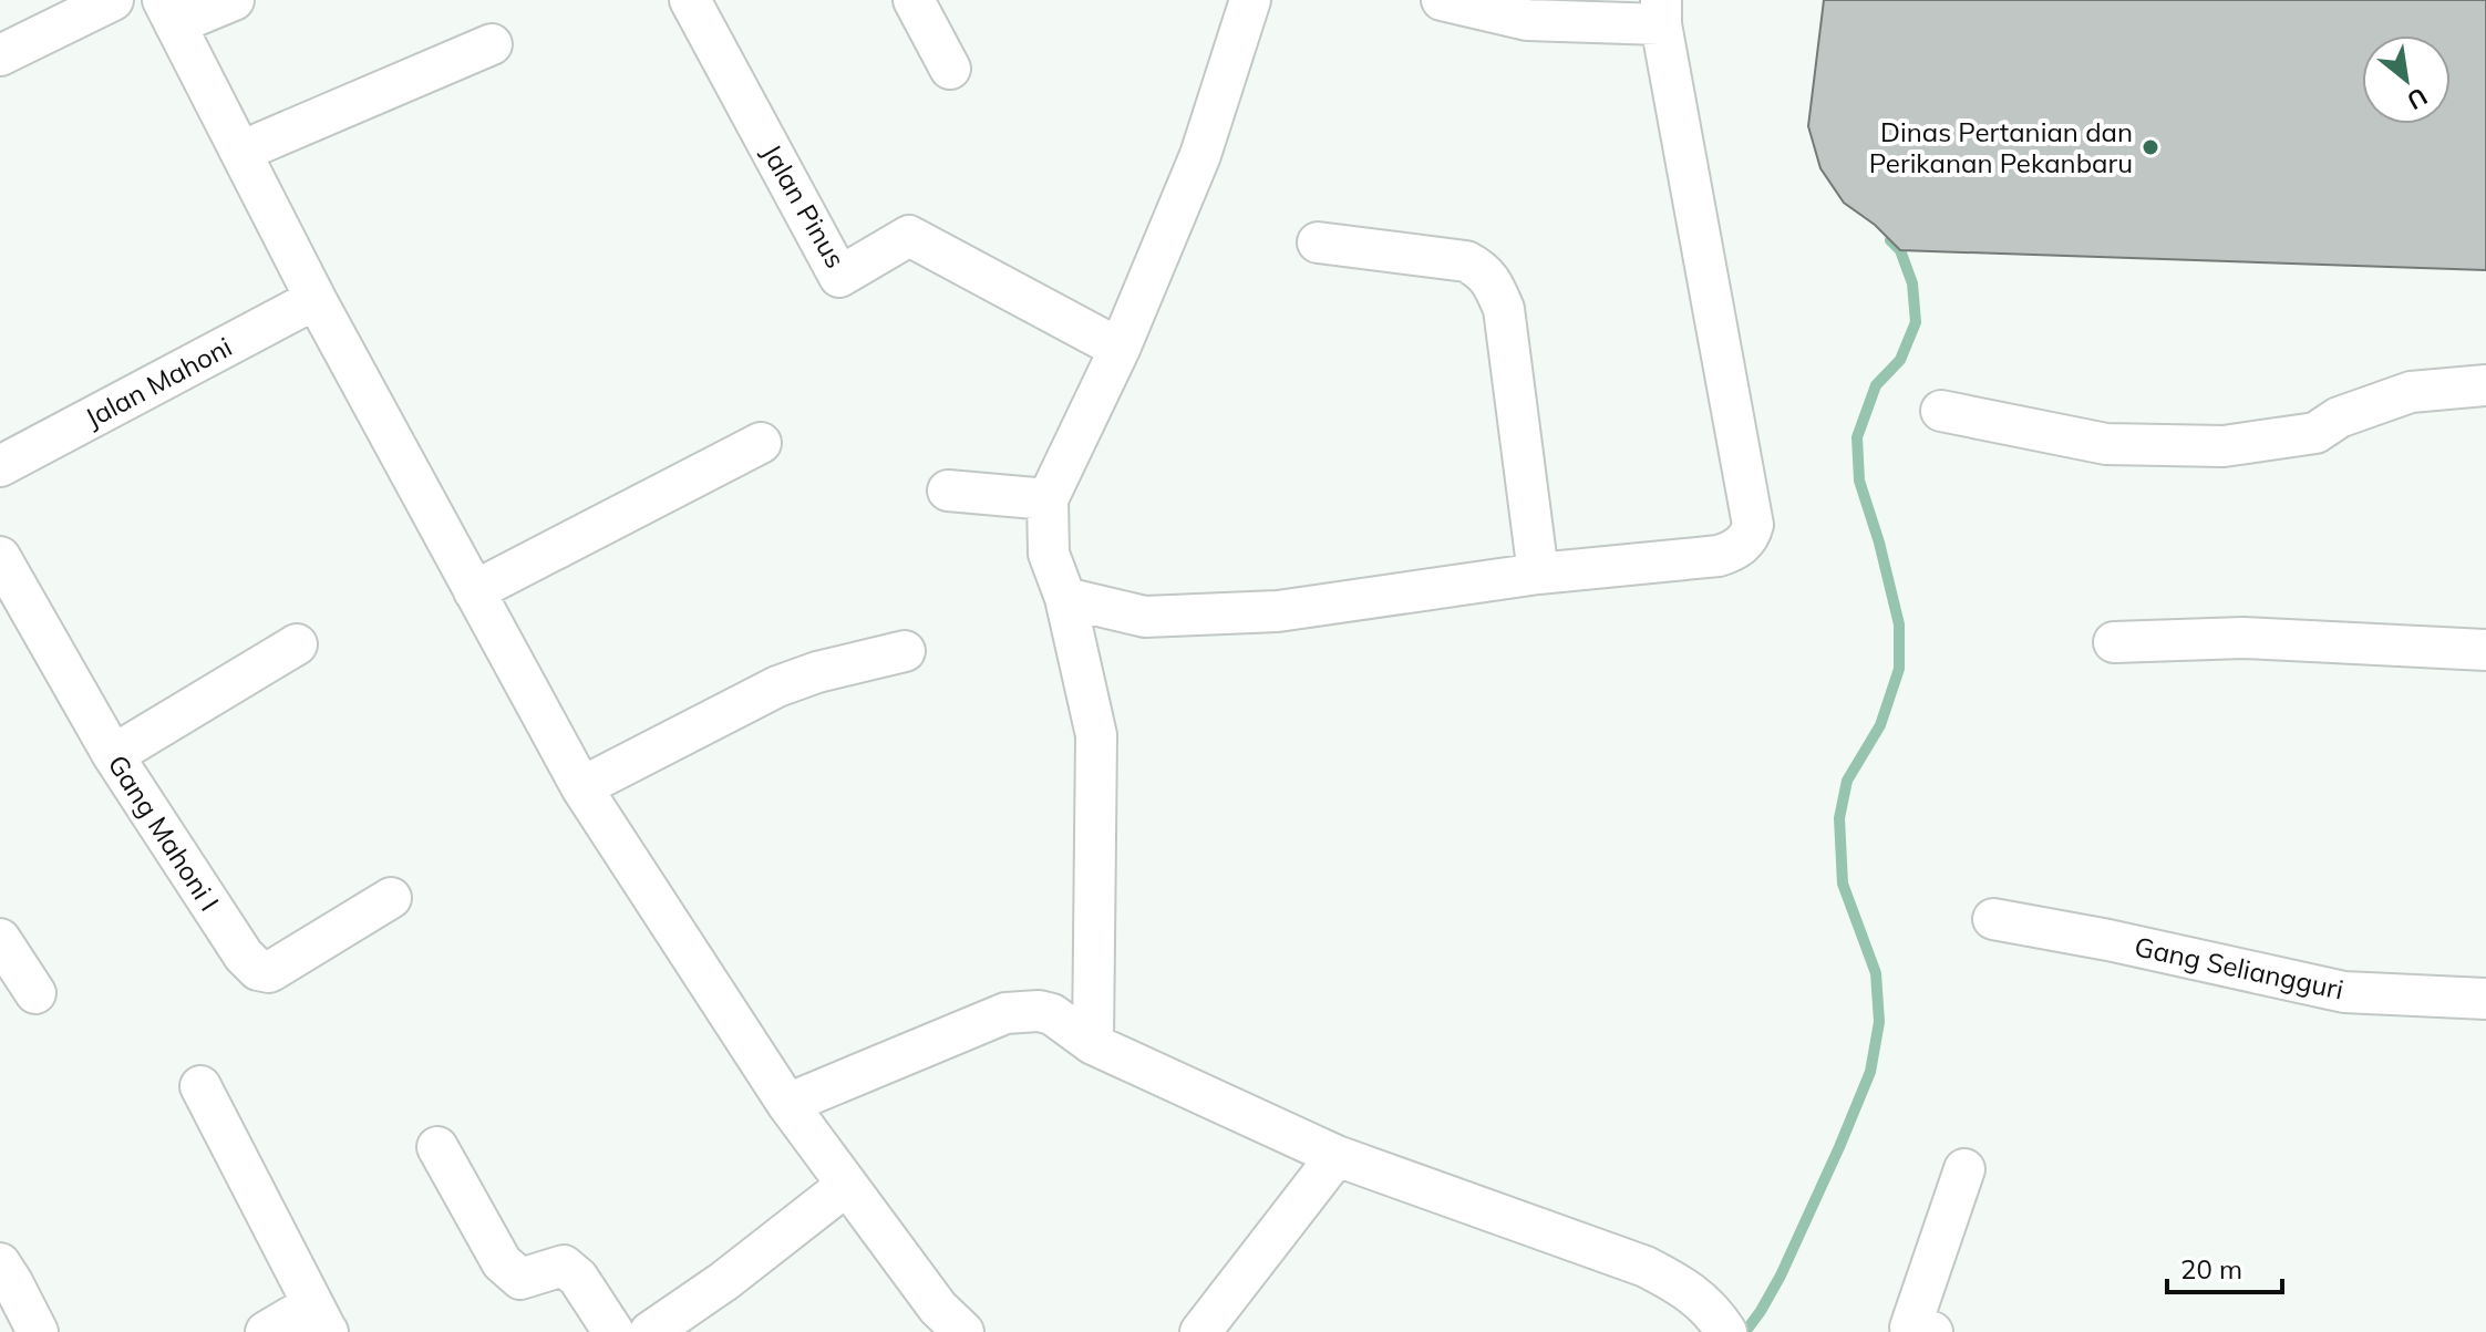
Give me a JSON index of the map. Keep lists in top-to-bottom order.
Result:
{
  "streets": {
    "street": [
      "Jalan Pinus",
      "Jalan Mahoni",
      "Gang Mahoni I",
      "Gang Seliangguri"
    ]
  },
  "places": ["Dinas Pertanian dan Perikanan Pekanbaru"],
  "scale_bar": "20 m",
  "north": "bottom right"
}
